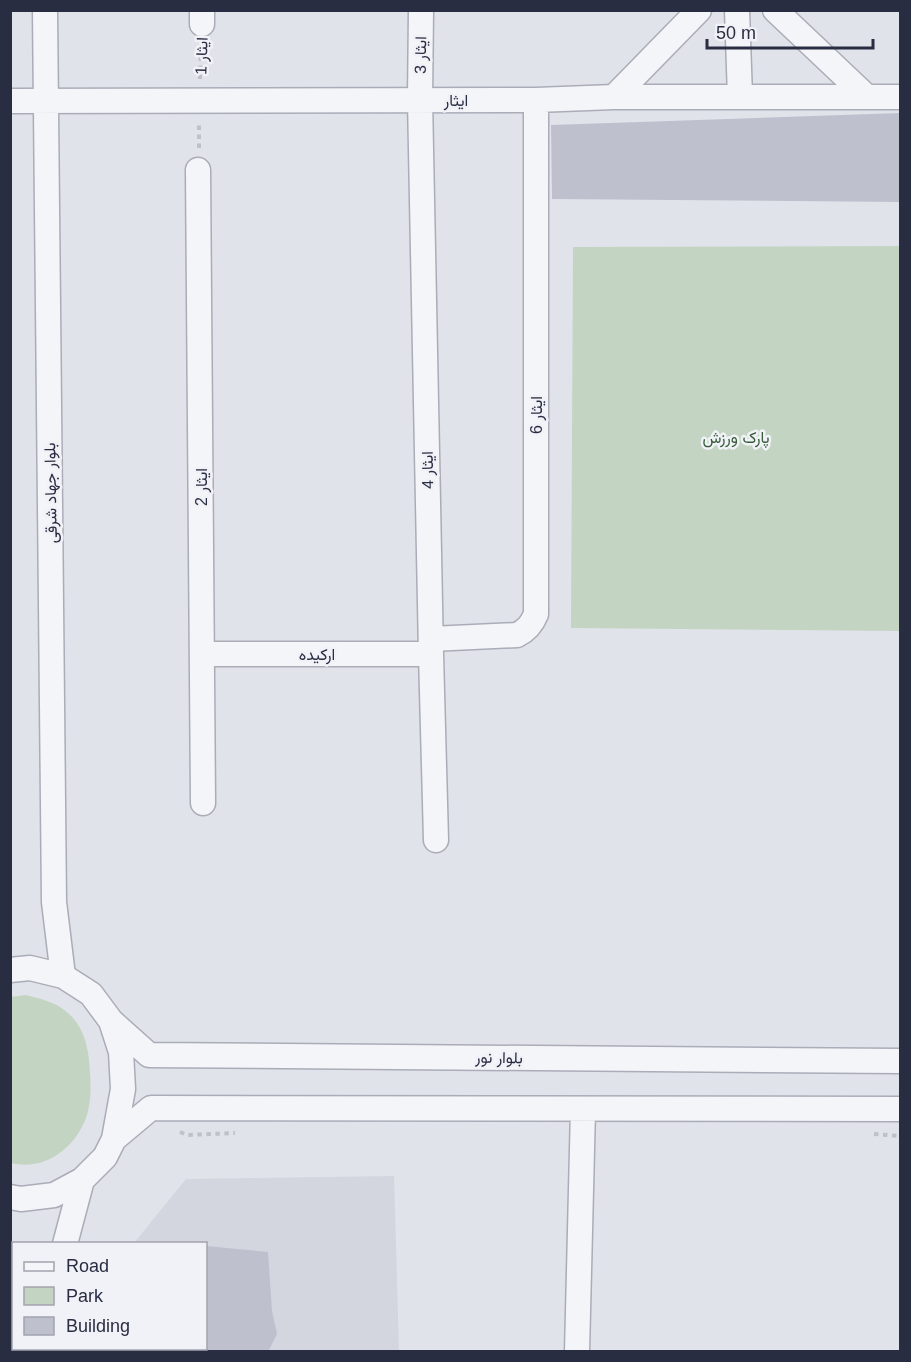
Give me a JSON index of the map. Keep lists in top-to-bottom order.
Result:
{
  "streets": {
    "street": [
      "ایثار 3",
      "ایثار",
      "ایثار 6",
      "ایثار 4",
      "ایثار 2",
      "بلوار جهاد شرقی",
      "ارکیده",
      "بلوار نور"
    ],
    "path": ["ایثار 1"]
  },
  "crossings": [
    ["ایثار 3", "ایثار"],
    ["ایثار 3", "ایثار 4"],
    ["ایثار 1", "ایثار"],
    ["ایثار 1", "ایثار 2"],
    ["ایثار", "ایثار 6"],
    ["ایثار", "ایثار 4"],
    ["ایثار", "بلوار جهاد شرقی"],
    ["ایثار 6", "ایثار 4"],
    ["ایثار 6", "ارکیده"],
    ["ایثار 4", "ارکیده"],
    ["ایثار 2", "ارکیده"]
  ],
  "parks": ["پارک ورزش"],
  "legend": ["Road", "Park", "Building"],
  "scale_bar": "50 m"
}
